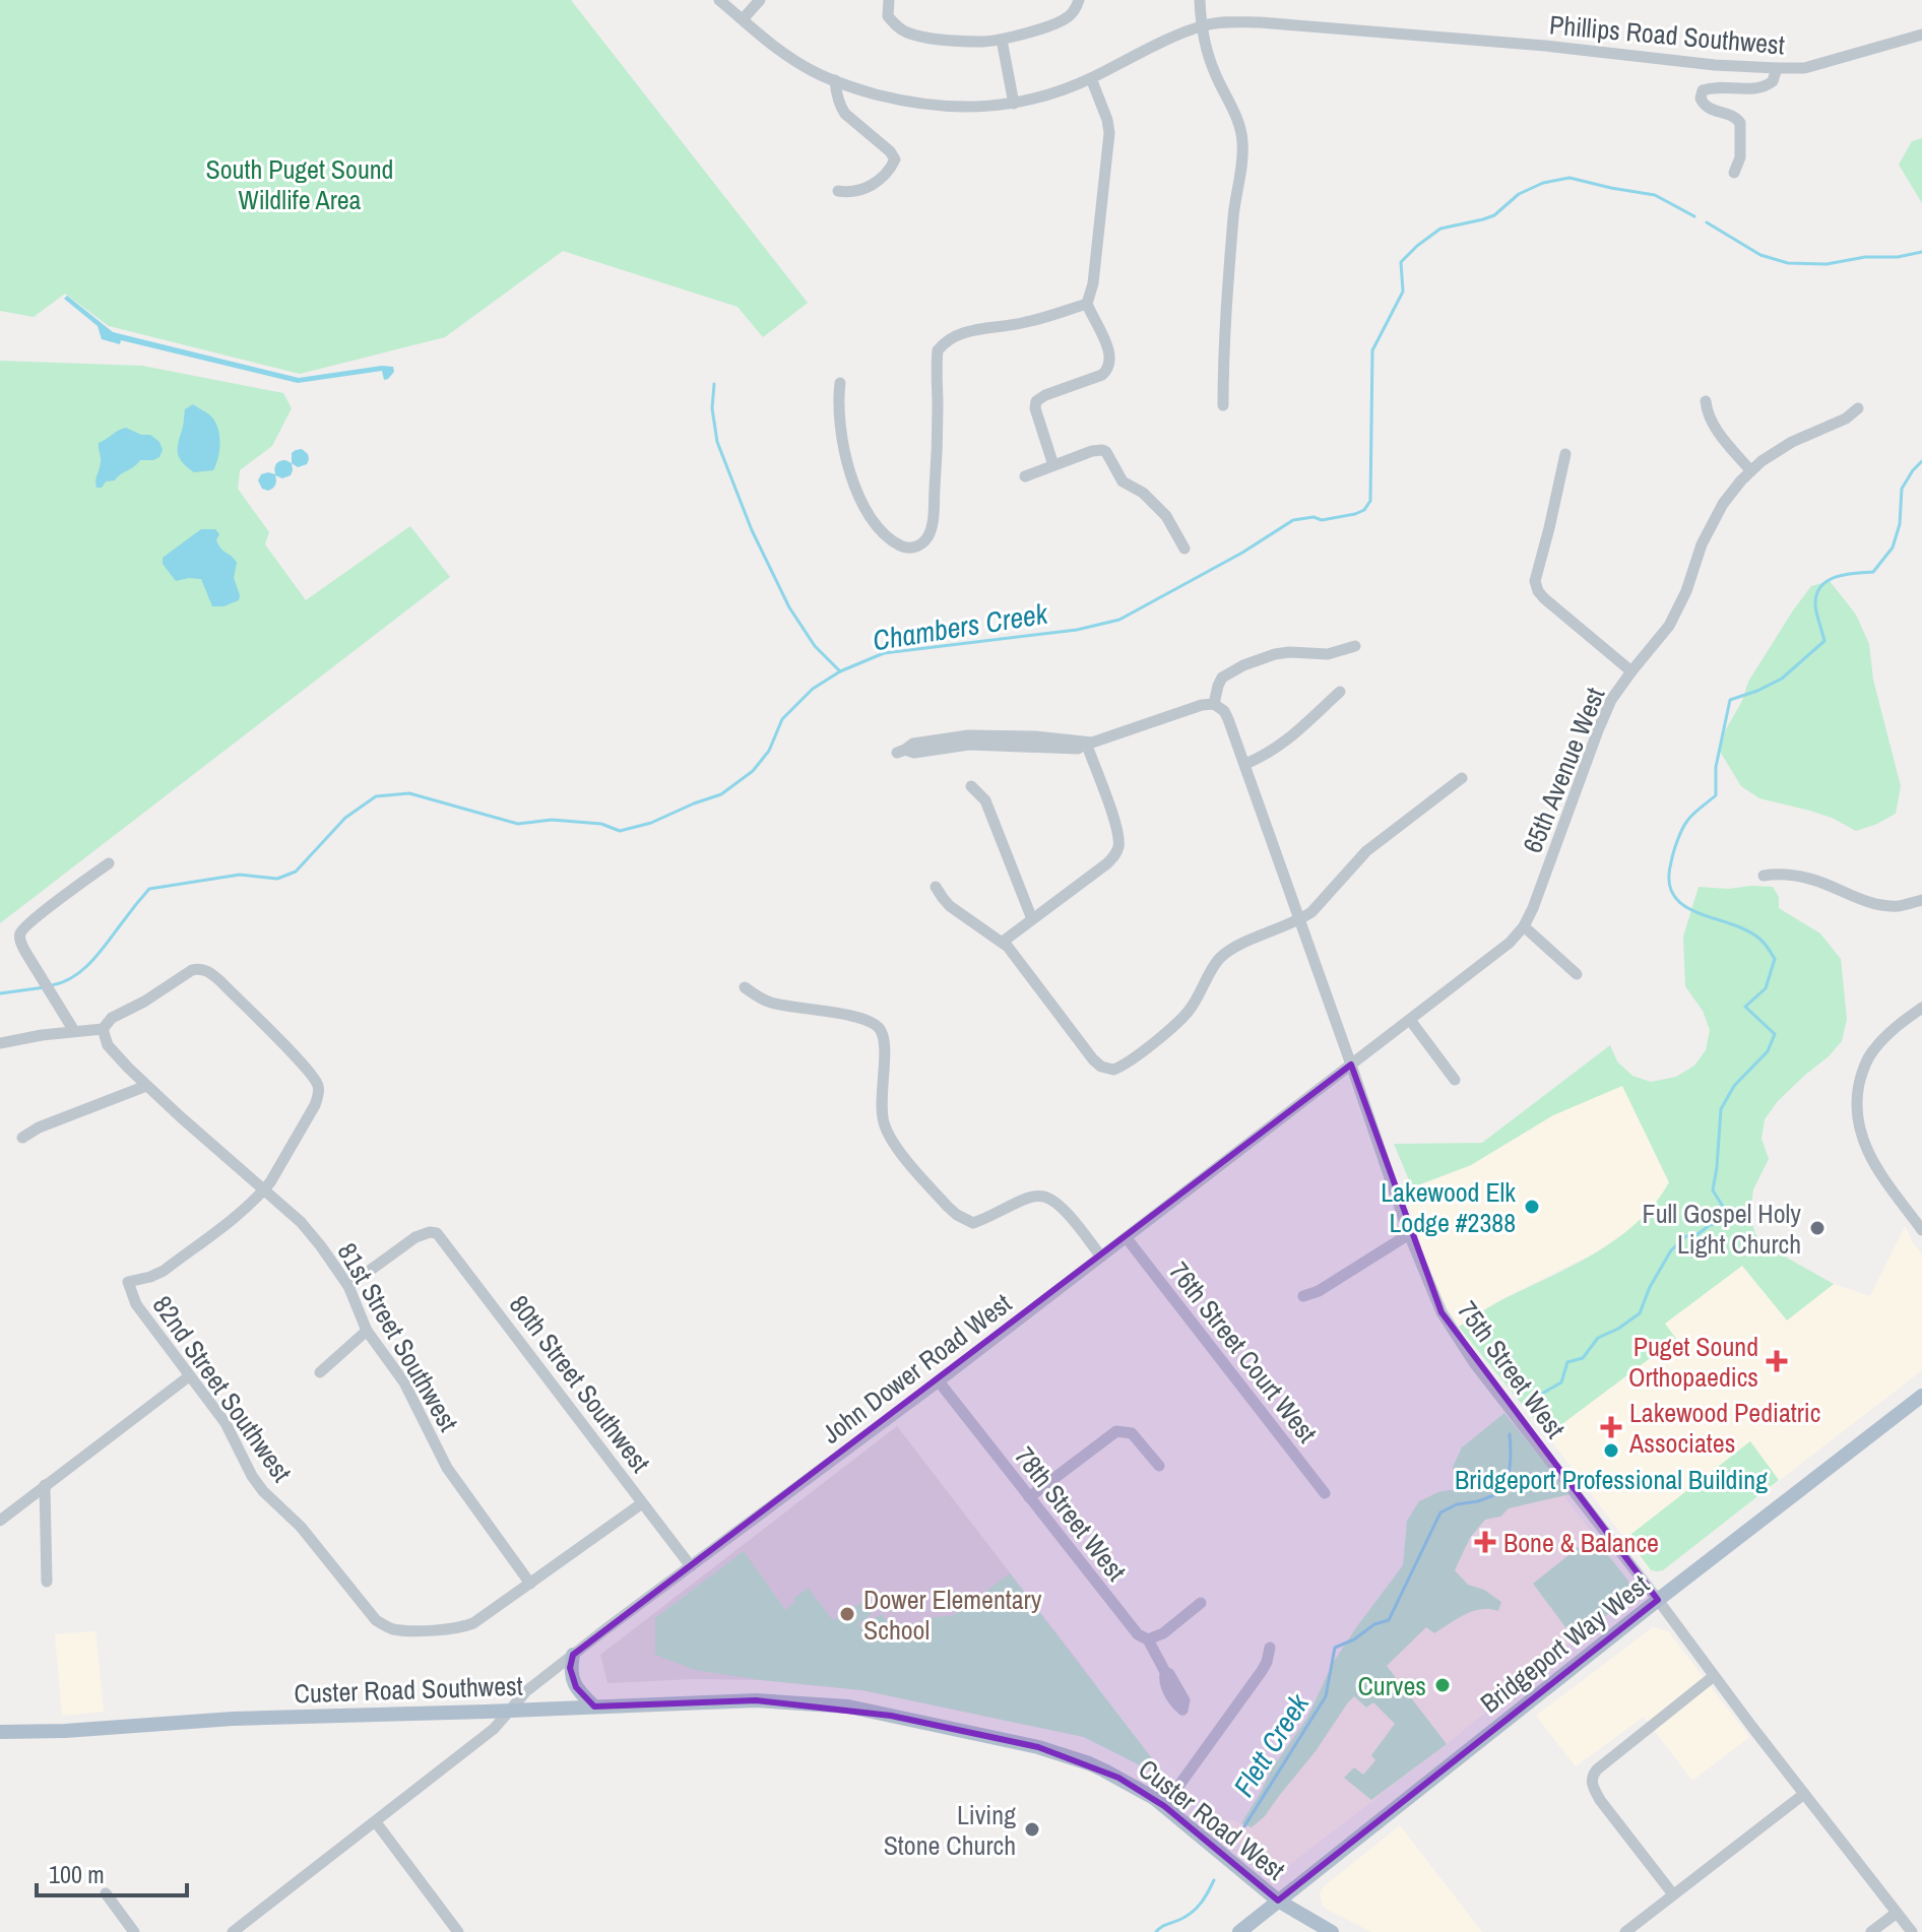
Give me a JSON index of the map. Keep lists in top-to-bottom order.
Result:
{
  "streets": {
    "main road": ["Bridgeport Way West", "Custer Road Southwest", "Custer Road West"],
    "street": [
      "Phillips Road Southwest",
      "65th Avenue West",
      "81st Street Southwest",
      "76th Street Court West",
      "John Dower Road West",
      "75th Street West",
      "80th Street Southwest",
      "82nd Street Southwest",
      "78th Street West"
    ]
  },
  "crossings": [
    ["65th Avenue West", "John Dower Road West"],
    ["65th Avenue West", "75th Street West"],
    ["81st Street Southwest", "80th Street Southwest"],
    ["81st Street Southwest", "82nd Street Southwest"],
    ["76th Street Court West", "John Dower Road West"],
    ["John Dower Road West", "75th Street West"],
    ["John Dower Road West", "80th Street Southwest"],
    ["John Dower Road West", "78th Street West"],
    ["John Dower Road West", "Custer Road Southwest"],
    ["75th Street West", "Bridgeport Way West"],
    ["Bridgeport Way West", "Custer Road West"],
    ["Custer Road Southwest", "Custer Road West"]
  ],
  "water": ["Chambers Creek", "Flett Creek"],
  "parks": ["South Puget Sound Wildlife Area"],
  "places": {
    "other": [
      "Lakewood Elk Lodge #2388",
      "Full Gospel Holy Light Church",
      "Bridgeport Professional Building",
      "Dower Elementary School",
      "Curves",
      "Living Stone Church"
    ],
    "health": ["Puget Sound Orthopaedics", "Lakewood Pediatric Associates", "Bone & Balance"]
  },
  "scale_bar": "100 m"
}
